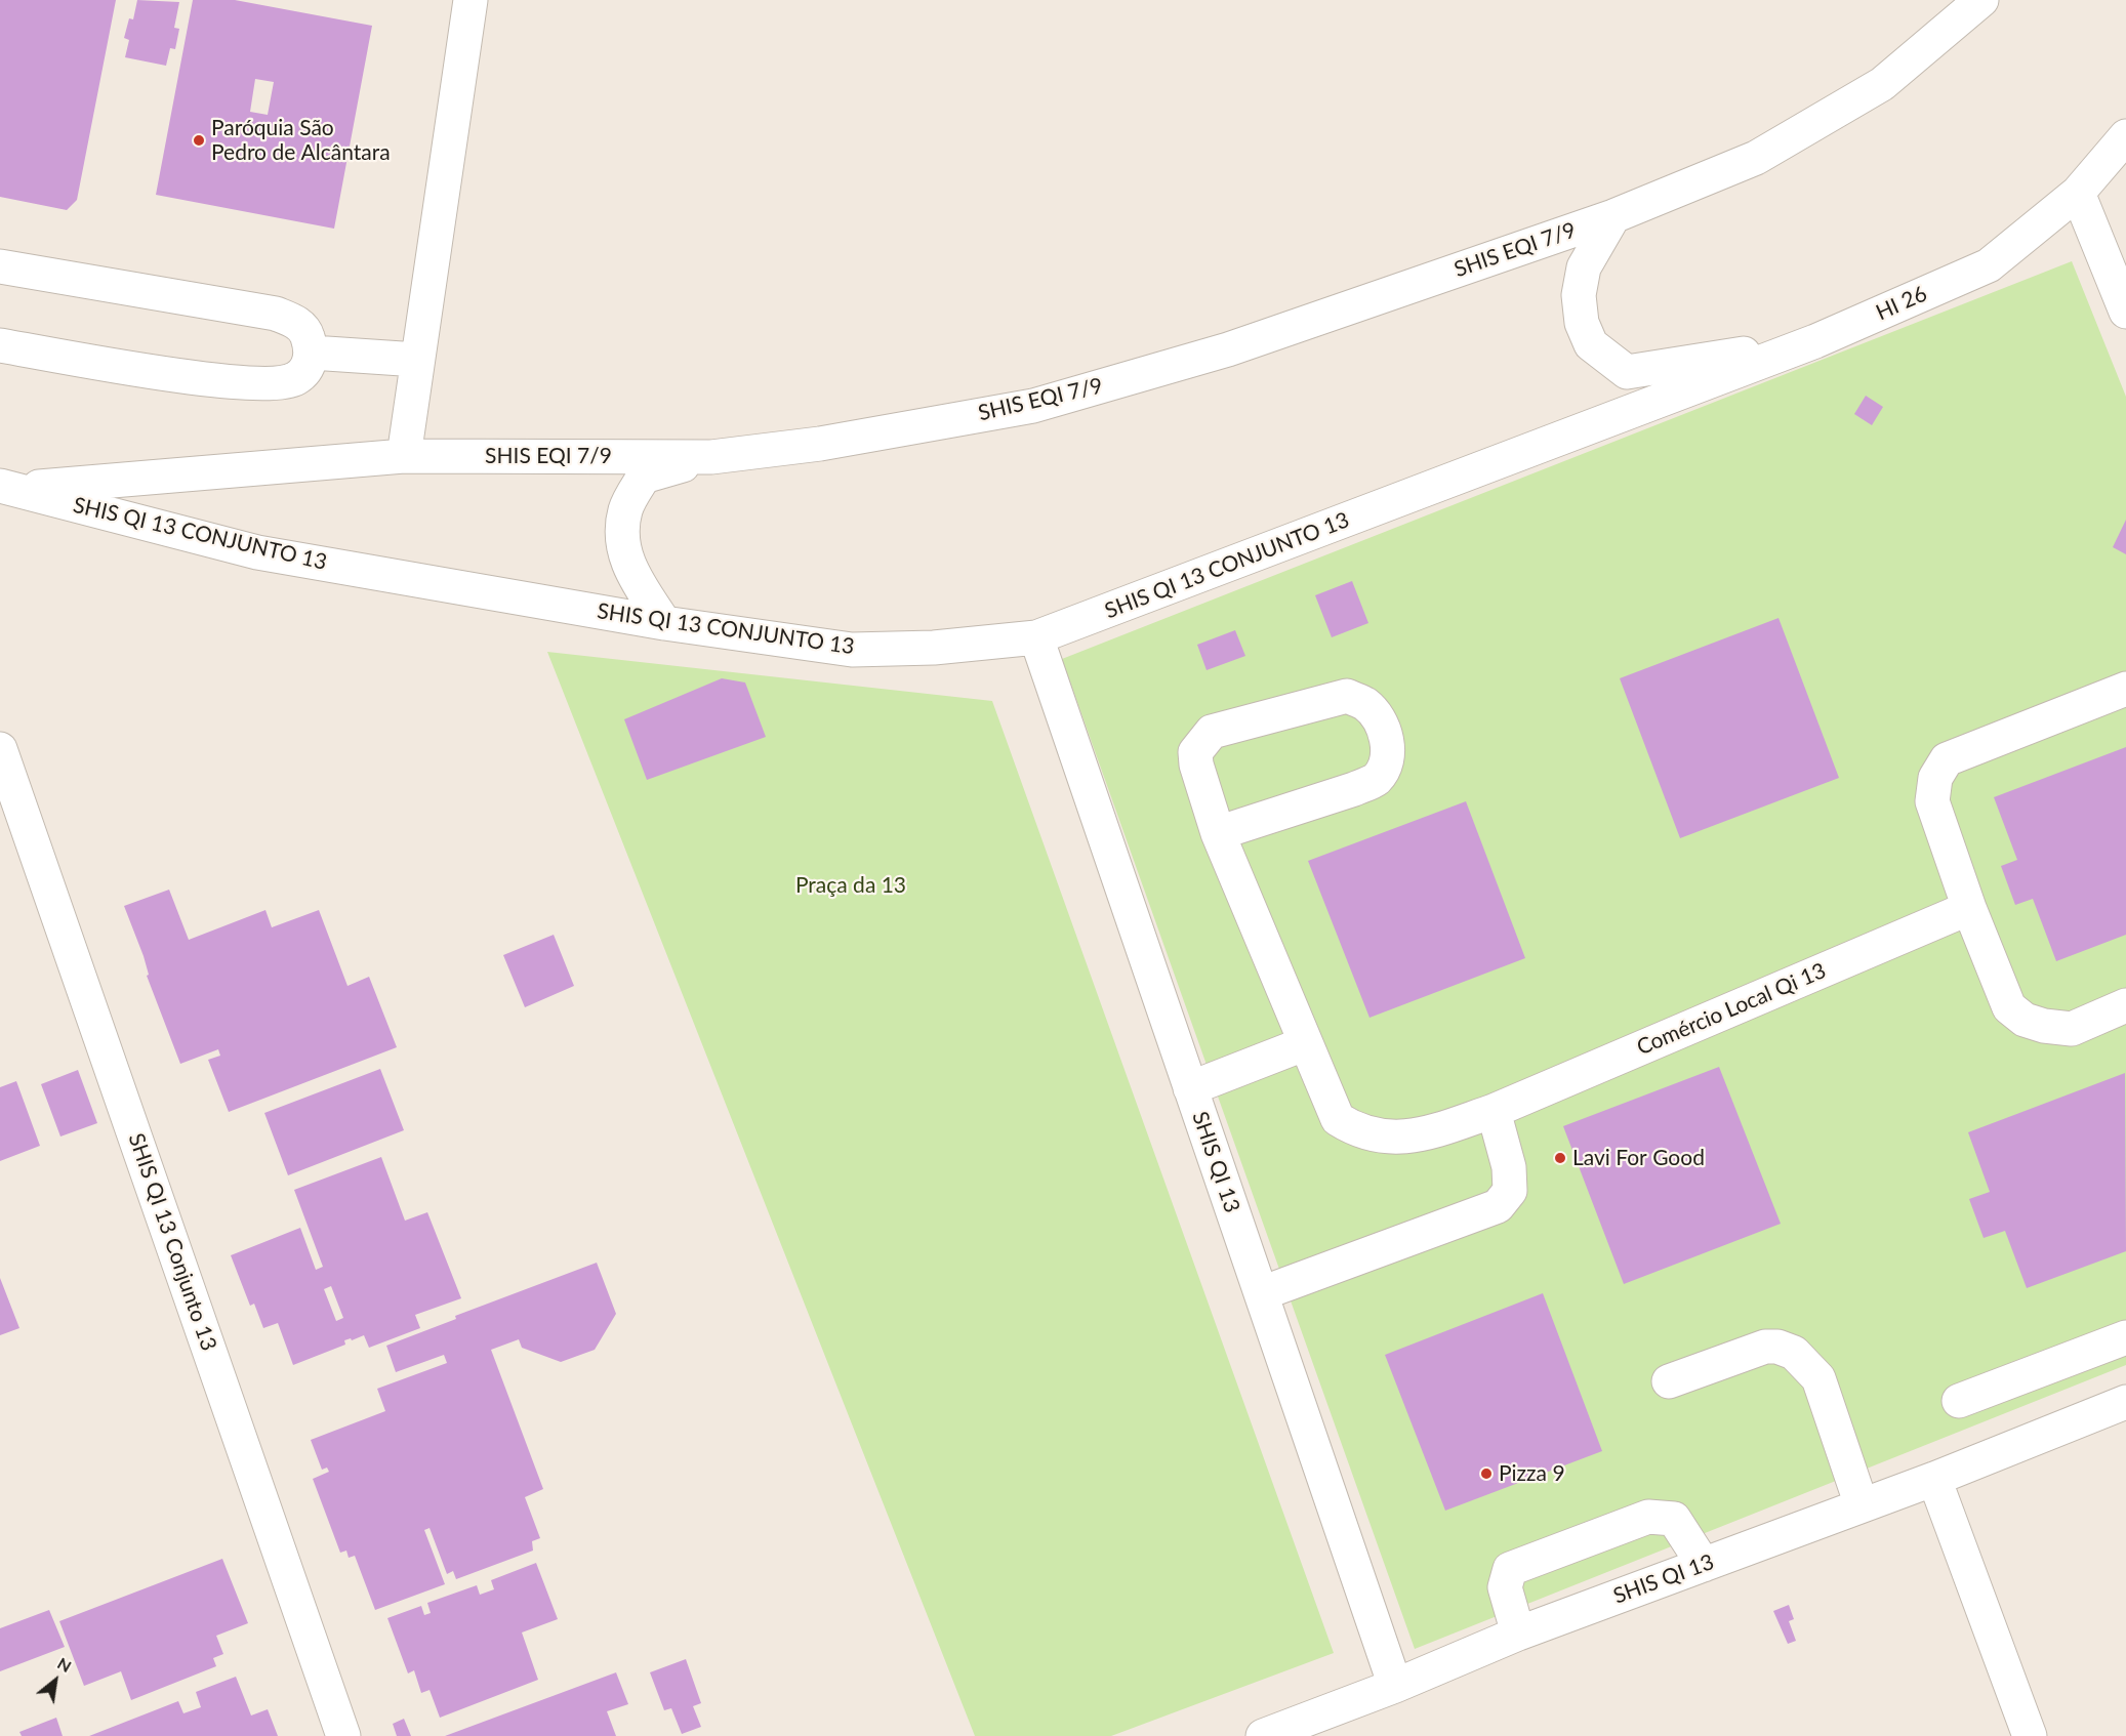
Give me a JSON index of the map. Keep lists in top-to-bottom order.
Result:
{
  "streets": {
    "street": [
      "SHIS EQI 7/9",
      "HI 26",
      "SHIS QI 13 CONJUNTO 13",
      "Comércio Local Qi 13",
      "SHIS QI 13",
      "SHIS QI 13 Conjunto 13"
    ]
  },
  "crossings": [
    ["SHIS EQI 7/9", "SHIS QI 13 CONJUNTO 13"],
    ["HI 26", "SHIS QI 13 CONJUNTO 13"],
    ["SHIS QI 13 CONJUNTO 13", "SHIS QI 13"]
  ],
  "parks": ["Praça da 13"],
  "places": ["Paróquia São Pedro de Alcântara", "Lavi For Good", "Pizza 9"],
  "north": "top right"
}
